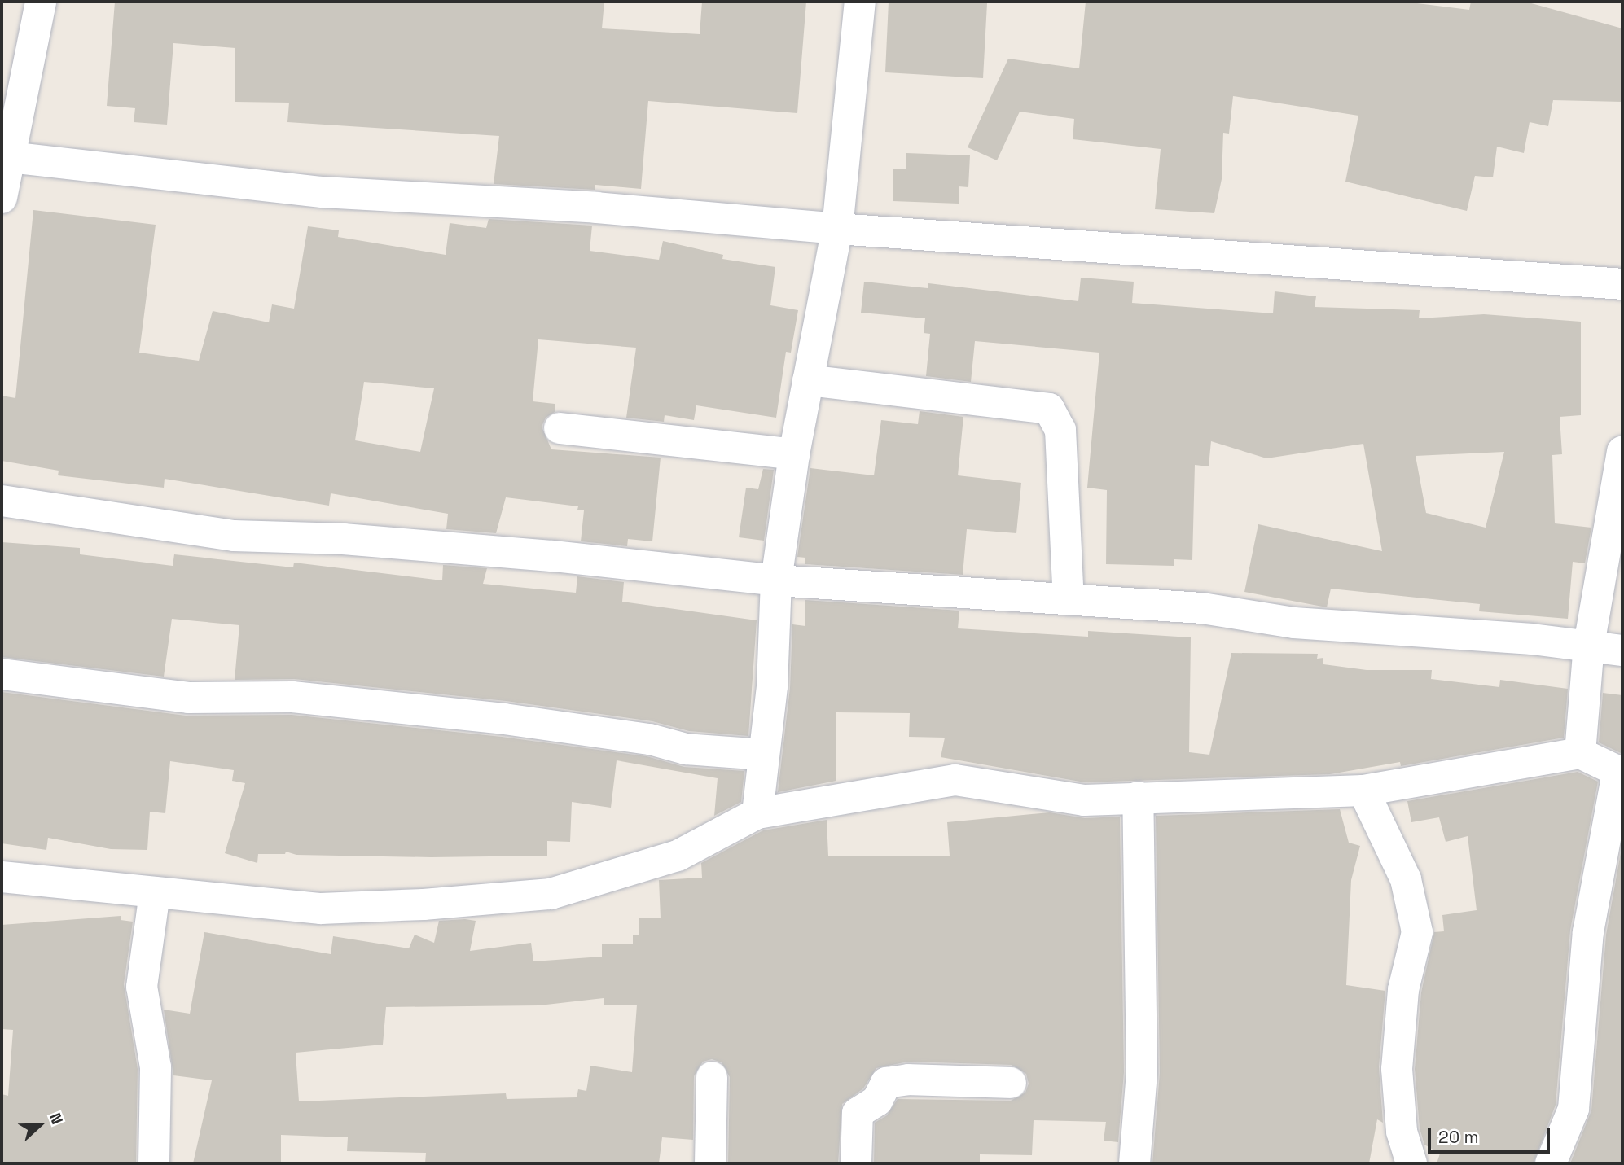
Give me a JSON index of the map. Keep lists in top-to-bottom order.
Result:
{
  "scale_bar": "20 m",
  "north": "right"
}
